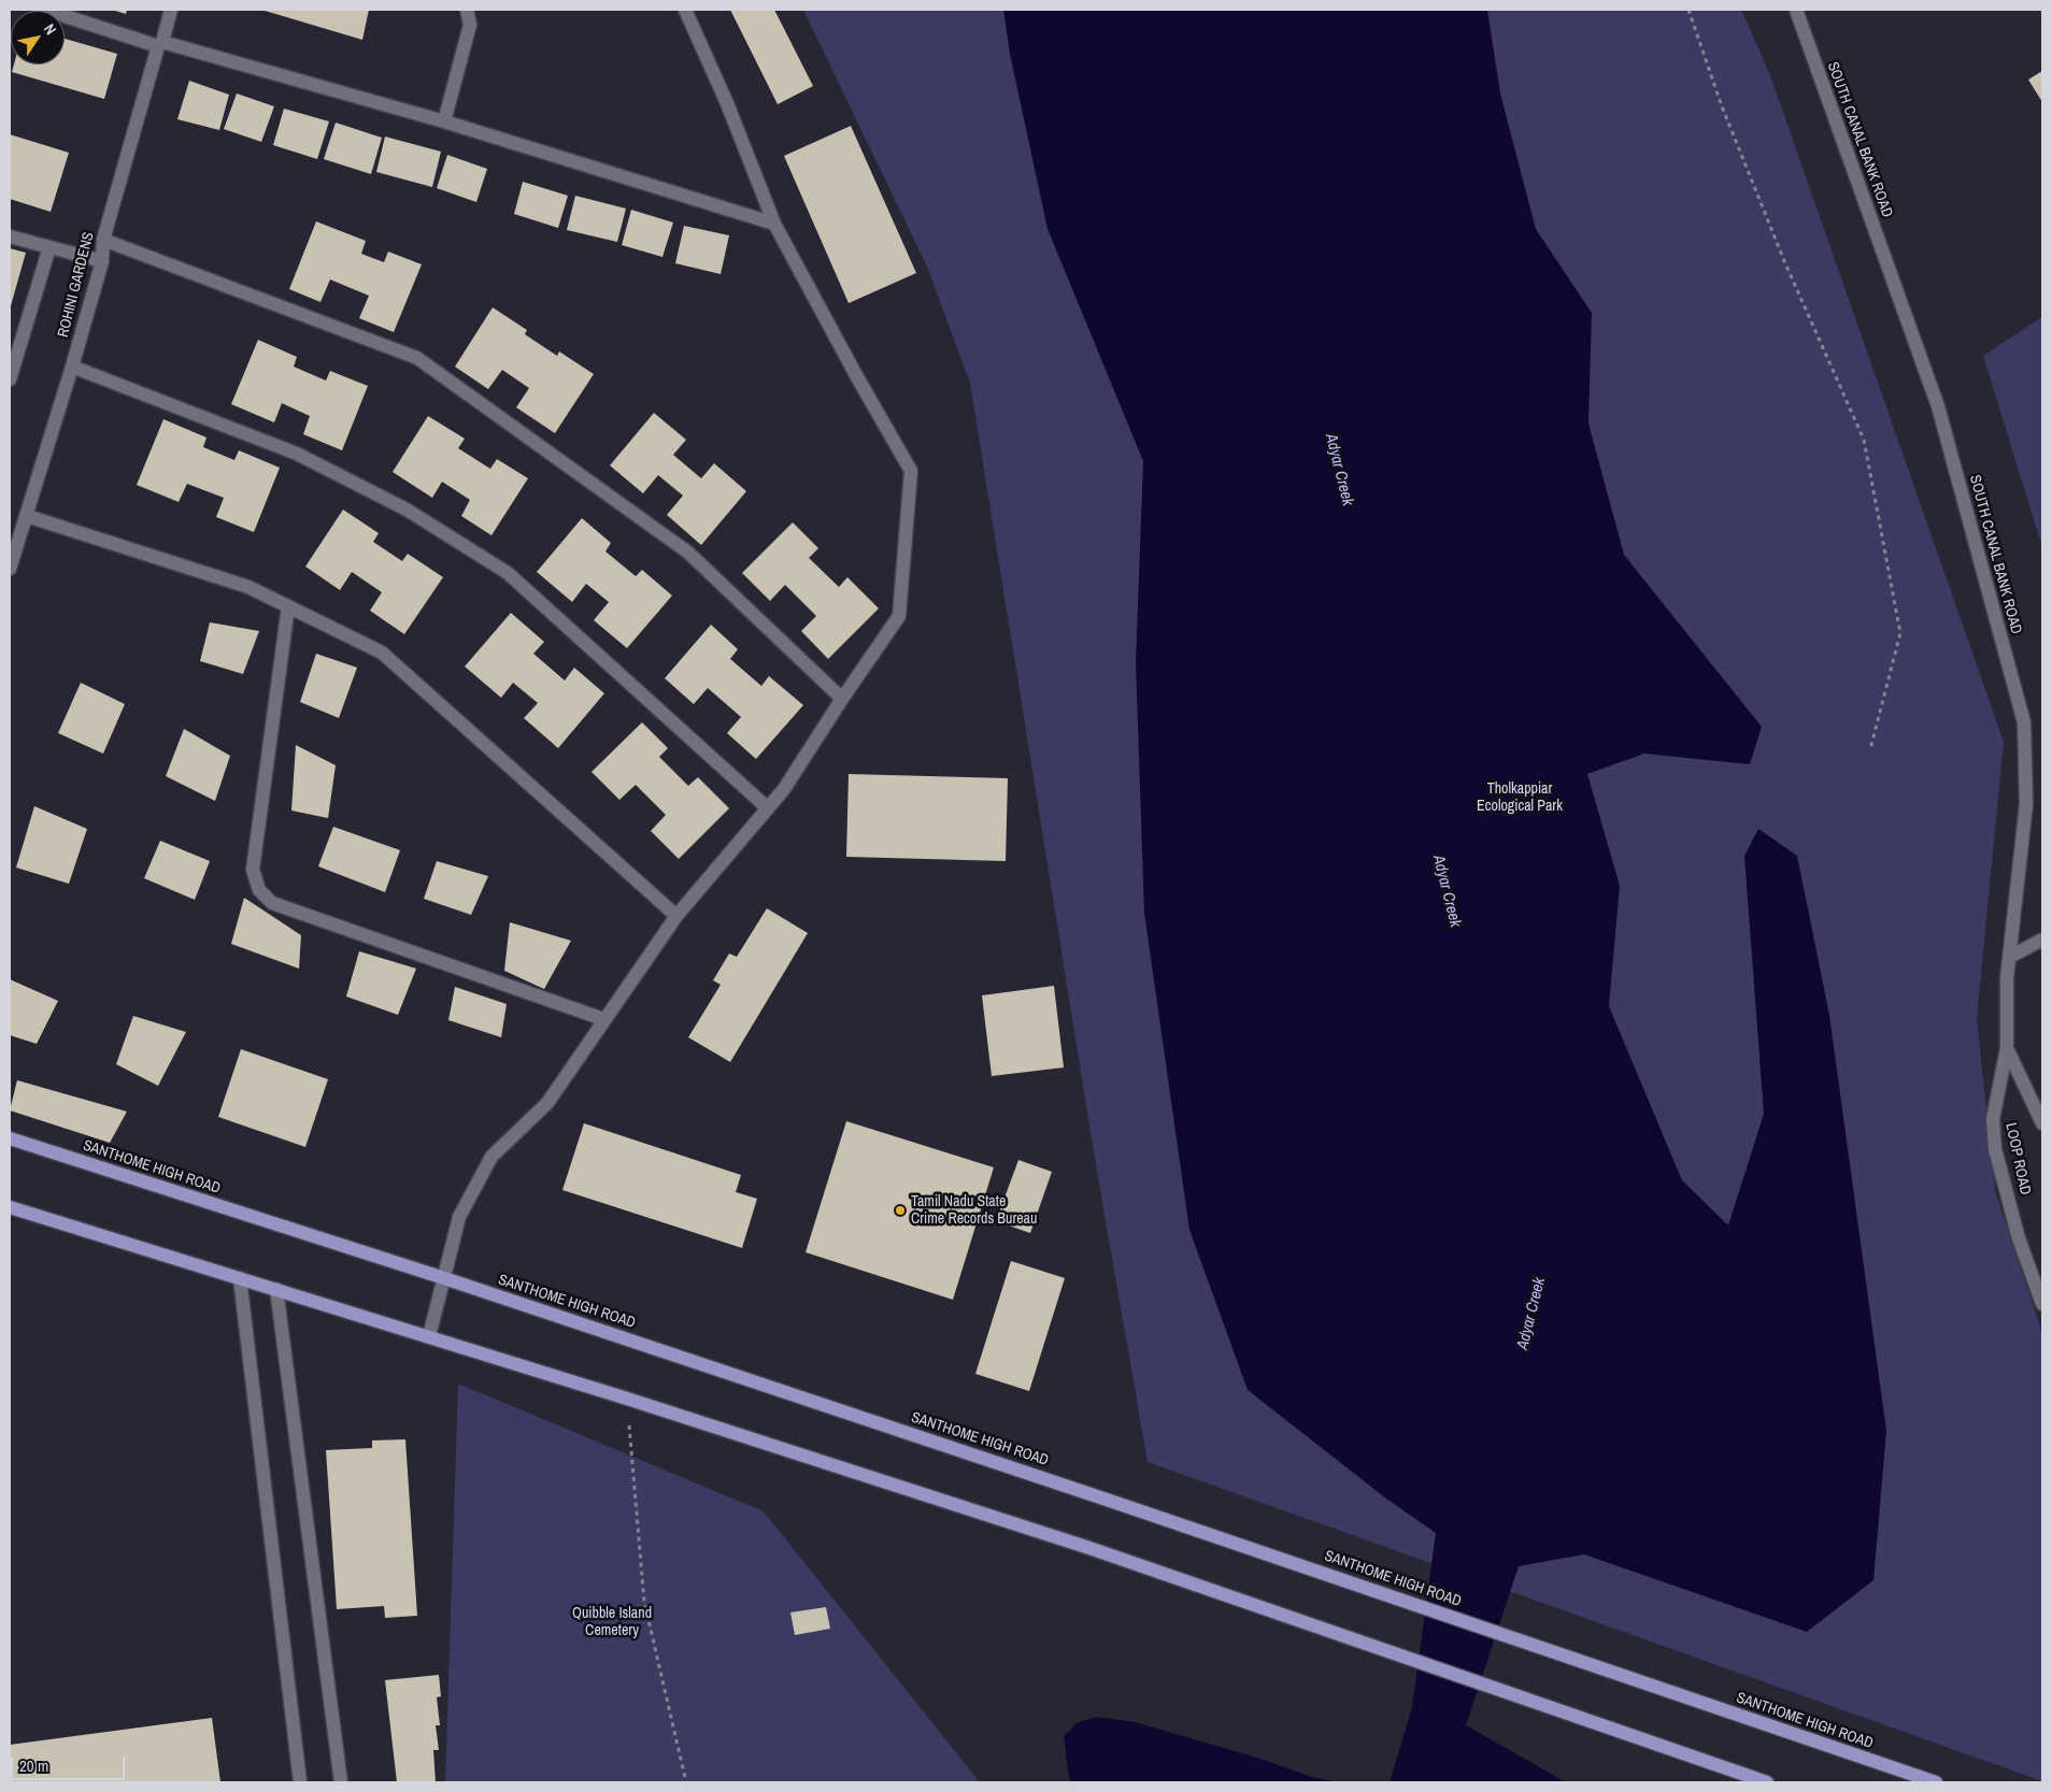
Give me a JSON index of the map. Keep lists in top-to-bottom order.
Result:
{
  "streets": {
    "main road": ["SANTHOME HIGH ROAD"],
    "street": ["SOUTH CANAL BANK ROAD", "ROHINI GARDENS", "LOOP ROAD"]
  },
  "crossings": [
    ["SOUTH CANAL BANK ROAD", "LOOP ROAD"]
  ],
  "water": ["Adyar Creek"],
  "parks": ["Tholkappiar Ecological Park", "Quibble Island Cemetery"],
  "places": ["Tamil Nadu State Crime Records Bureau"],
  "scale_bar": "20 m",
  "north": "top right"
}
